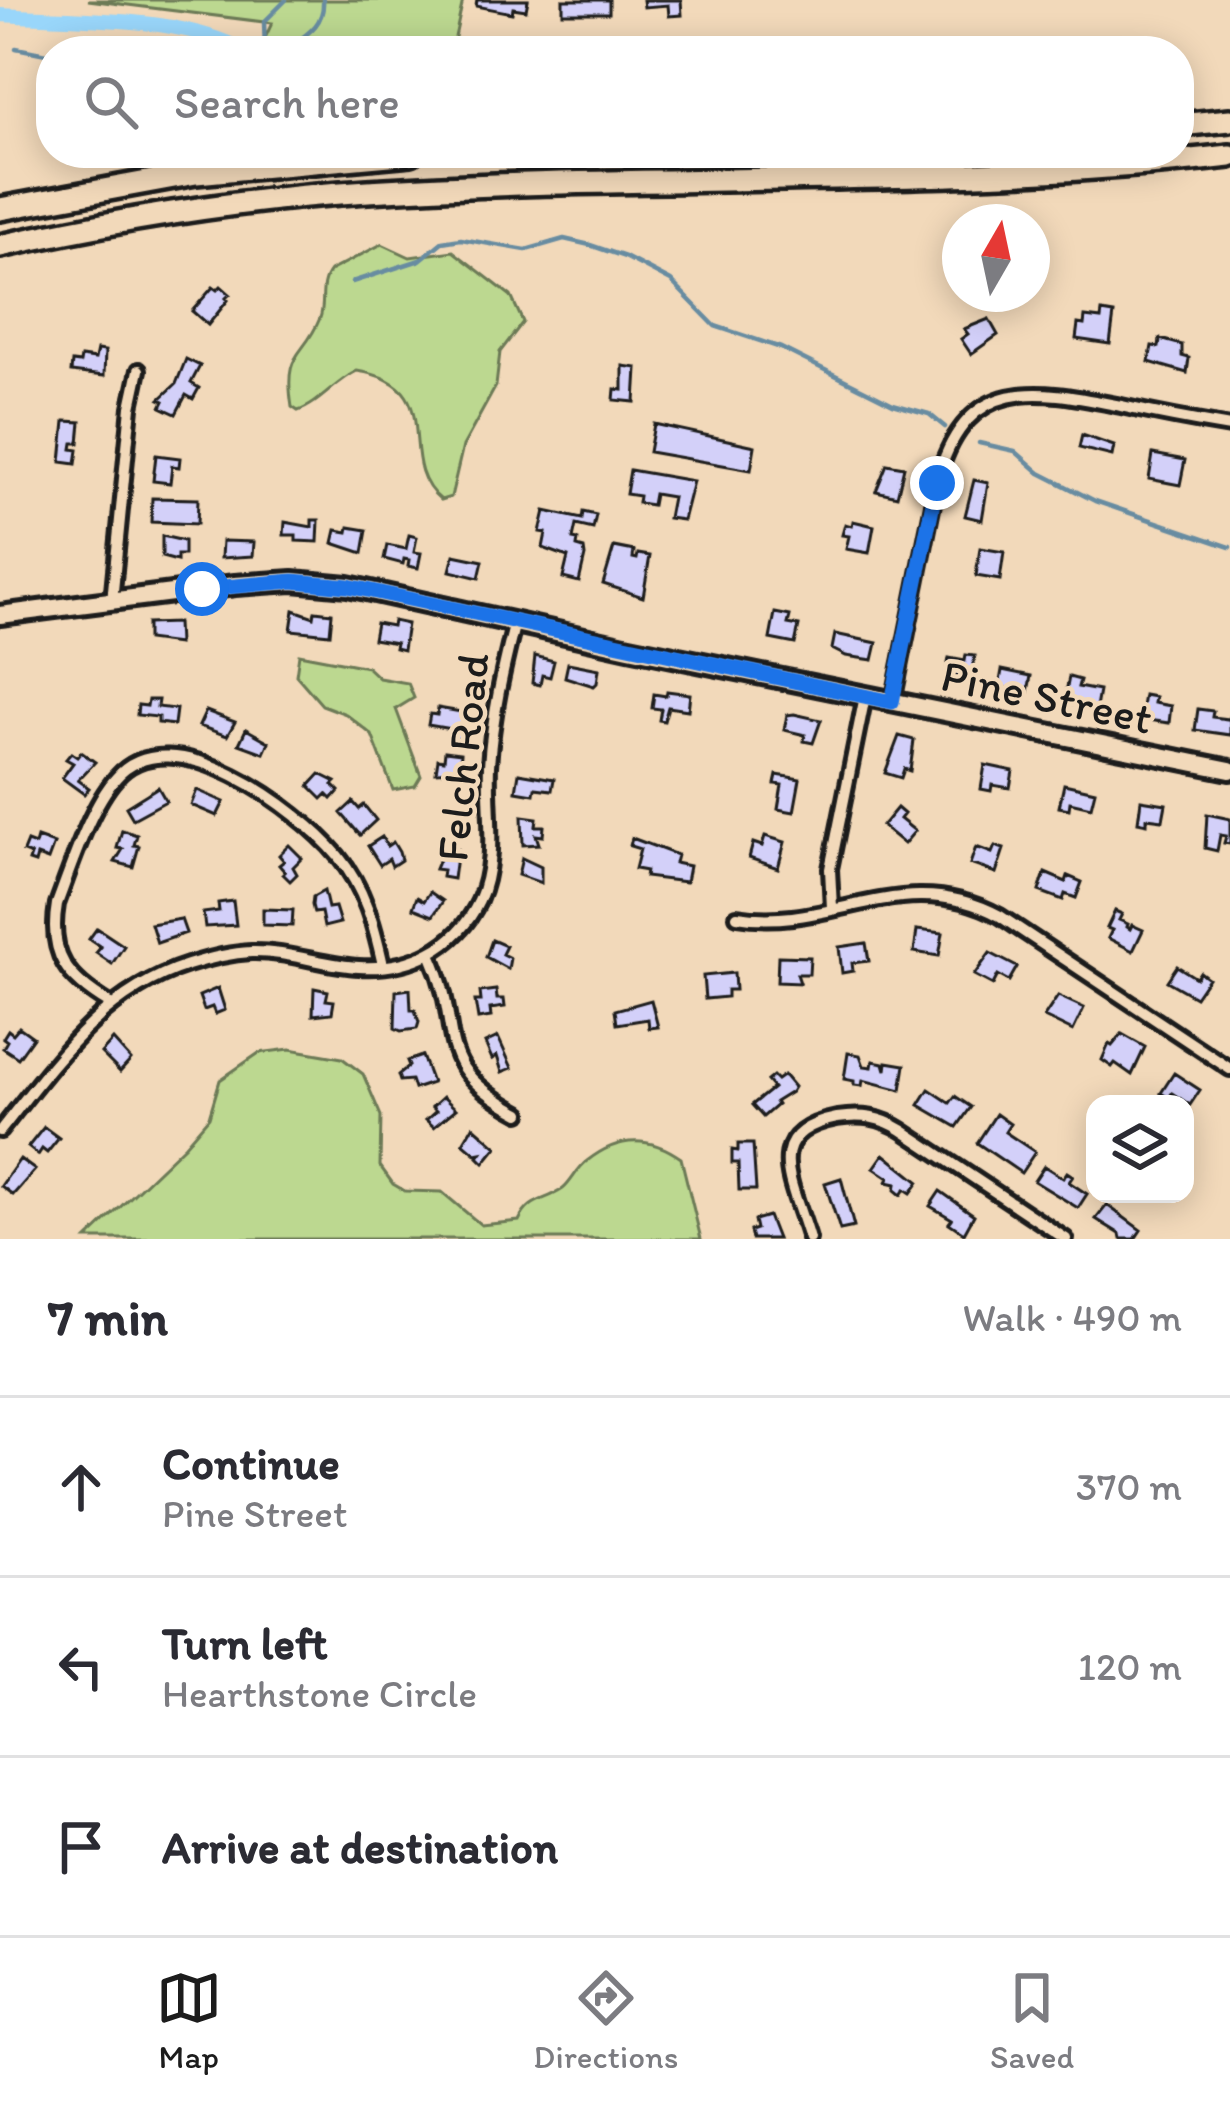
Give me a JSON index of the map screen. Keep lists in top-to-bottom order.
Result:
{
  "streets": {
    "main road": ["Pine Street"],
    "street": ["Felch Road"]
  },
  "crossings": [
    ["Pine Street", "Felch Road"]
  ],
  "north": "top",
  "page": {
    "search": "Search here",
    "heading": ["7 min", "Walk · 490 m"],
    "list": [
      ["Continue", "Pine Street", "370 m"],
      ["Turn left", "Hearthstone Circle", "120 m"],
      "Arrive at destination"
    ],
    "nav": ["Map", "Directions", "Saved"]
  }
}
